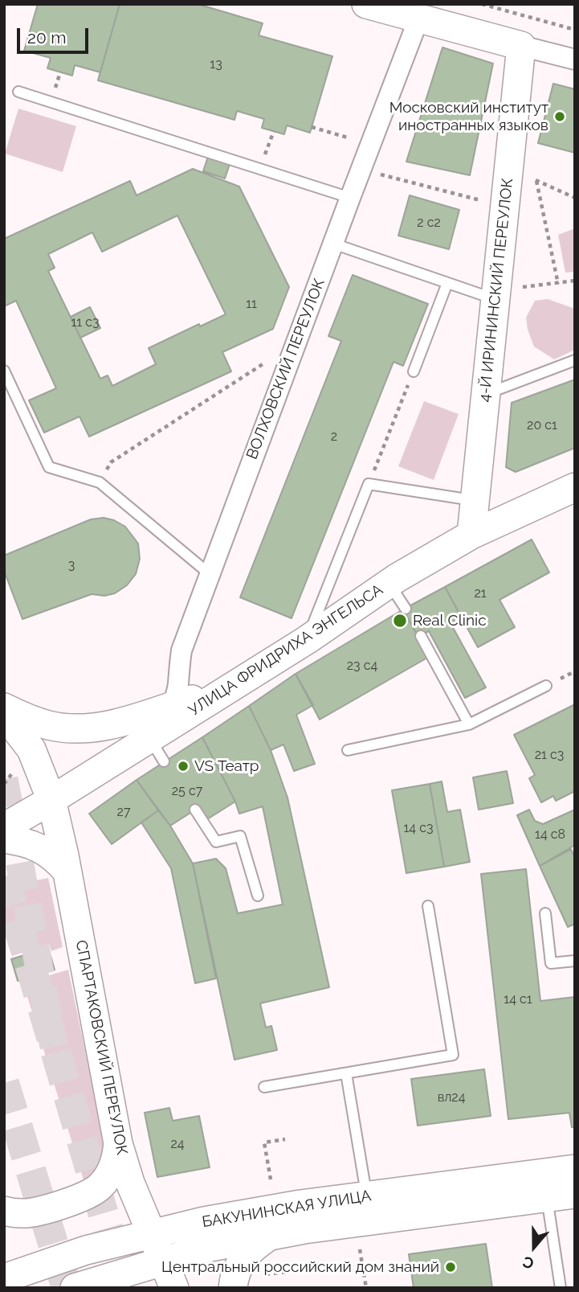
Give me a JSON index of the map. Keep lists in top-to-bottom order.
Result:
{
  "streets": {
    "main road": [
      "4-Й ИРИНИНСКИЙ ПЕРЕУЛОК",
      "УЛИЦА ФРИДРИХА ЭНГЕЛЬСА",
      "СПАРТАКОВСКИЙ ПЕРЕУЛОК",
      "БАКУНИНСКАЯ УЛИЦА"
    ],
    "street": ["ВОЛХОВСКИЙ ПЕРЕУЛОК"]
  },
  "crossings": [
    ["4-Й ИРИНИНСКИЙ ПЕРЕУЛОК", "УЛИЦА ФРИДРИХА ЭНГЕЛЬСА"],
    ["ВОЛХОВСКИЙ ПЕРЕУЛОК", "УЛИЦА ФРИДРИХА ЭНГЕЛЬСА"],
    ["УЛИЦА ФРИДРИХА ЭНГЕЛЬСА", "СПАРТАКОВСКИЙ ПЕРЕУЛОК"],
    ["СПАРТАКОВСКИЙ ПЕРЕУЛОК", "БАКУНИНСКАЯ УЛИЦА"]
  ],
  "places": [
    "Московский институт иностранных языков",
    "Real Clinic",
    "VS Театр",
    "Центральный российский дом знаний"
  ],
  "house_numbers": [
    "13",
    "2 с2",
    "11",
    "11 с3",
    "20 с1",
    "2",
    "3",
    "21",
    "23 с4",
    "21 с3",
    "25 с7",
    "27",
    "14 с3",
    "14 с8",
    "14 с1",
    "вл24",
    "24"
  ],
  "scale_bar": "20 m",
  "north": "bottom"
}
